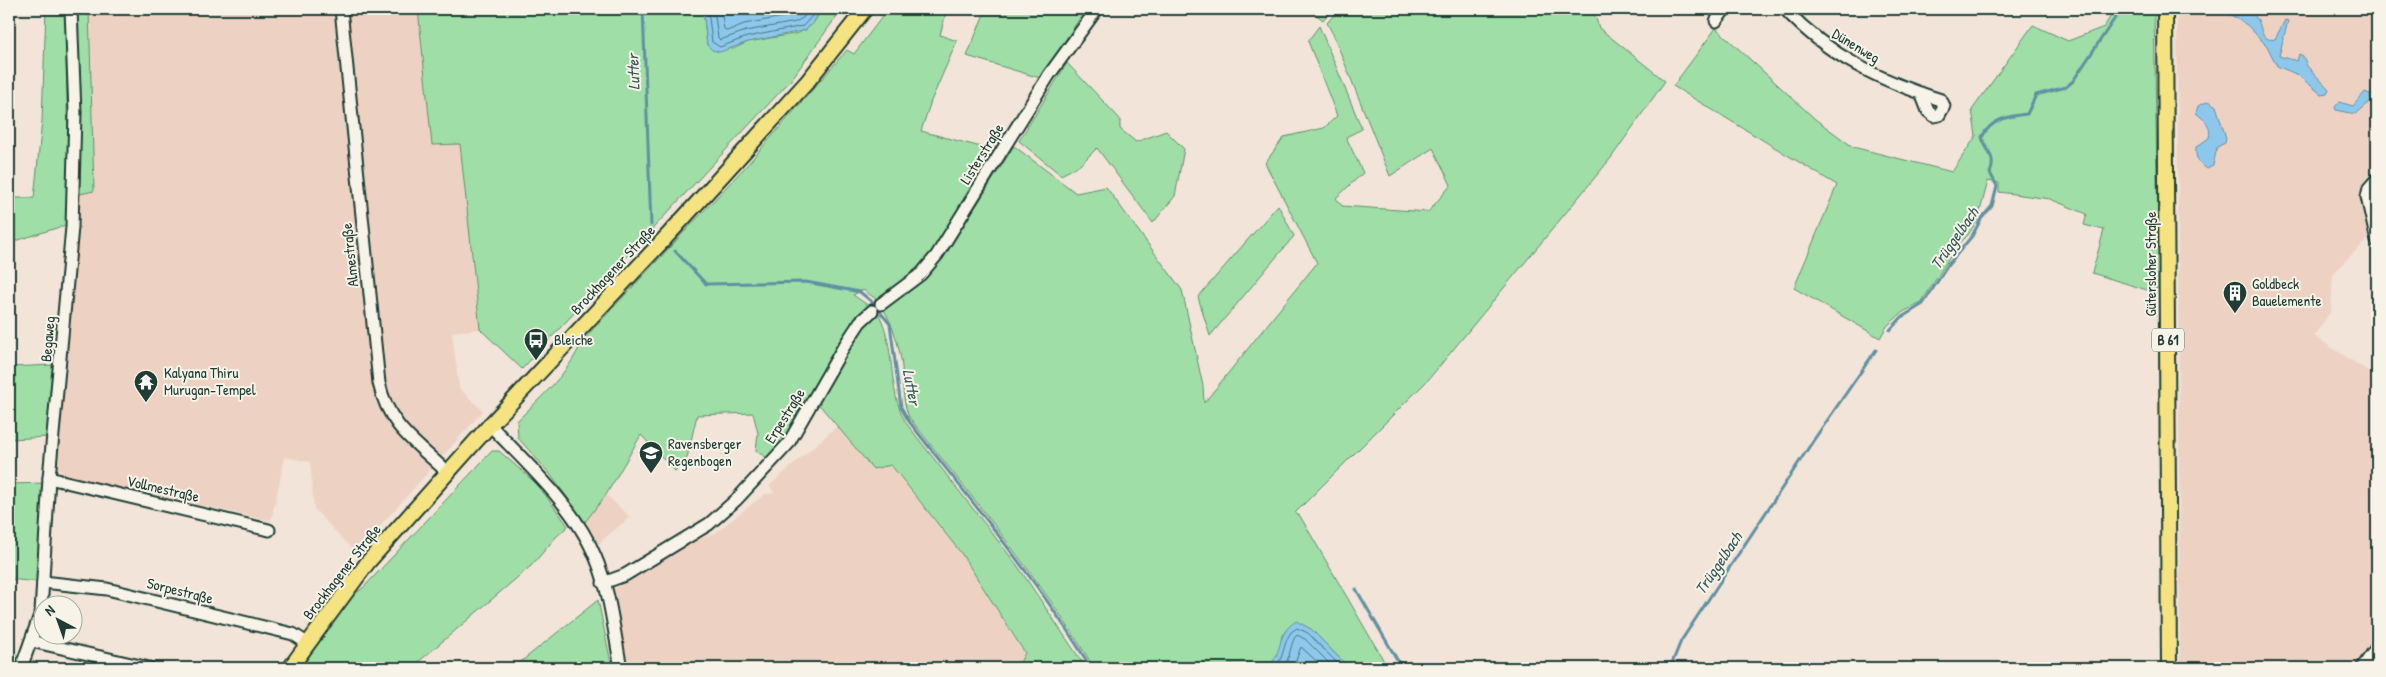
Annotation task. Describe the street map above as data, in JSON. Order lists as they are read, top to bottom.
{
  "streets": {
    "main road": ["Gütersloher Straße", "Brockhagener Straße", "B 61"],
    "street": [
      "Dünenweg",
      "Listerstraße",
      "Almestraße",
      "Begaweg",
      "Erpestraße",
      "Vollmestraße",
      "Sorpestraße"
    ]
  },
  "crossings": [
    ["Listerstraße", "Erpestraße"],
    ["Almestraße", "Brockhagener Straße"],
    ["Brockhagener Straße", "Sorpestraße"],
    ["Begaweg", "Vollmestraße"],
    ["Begaweg", "Sorpestraße"]
  ],
  "water": ["Lutter", "Trüggelbach"],
  "places": {
    "building": ["Goldbeck Bauelemente"],
    "bus stop": ["Bleiche"],
    "temple": ["Kalyana Thiru Murugan-Tempel"],
    "school or university": ["Ravensberger Regenbogen"]
  },
  "north": "top left"
}
